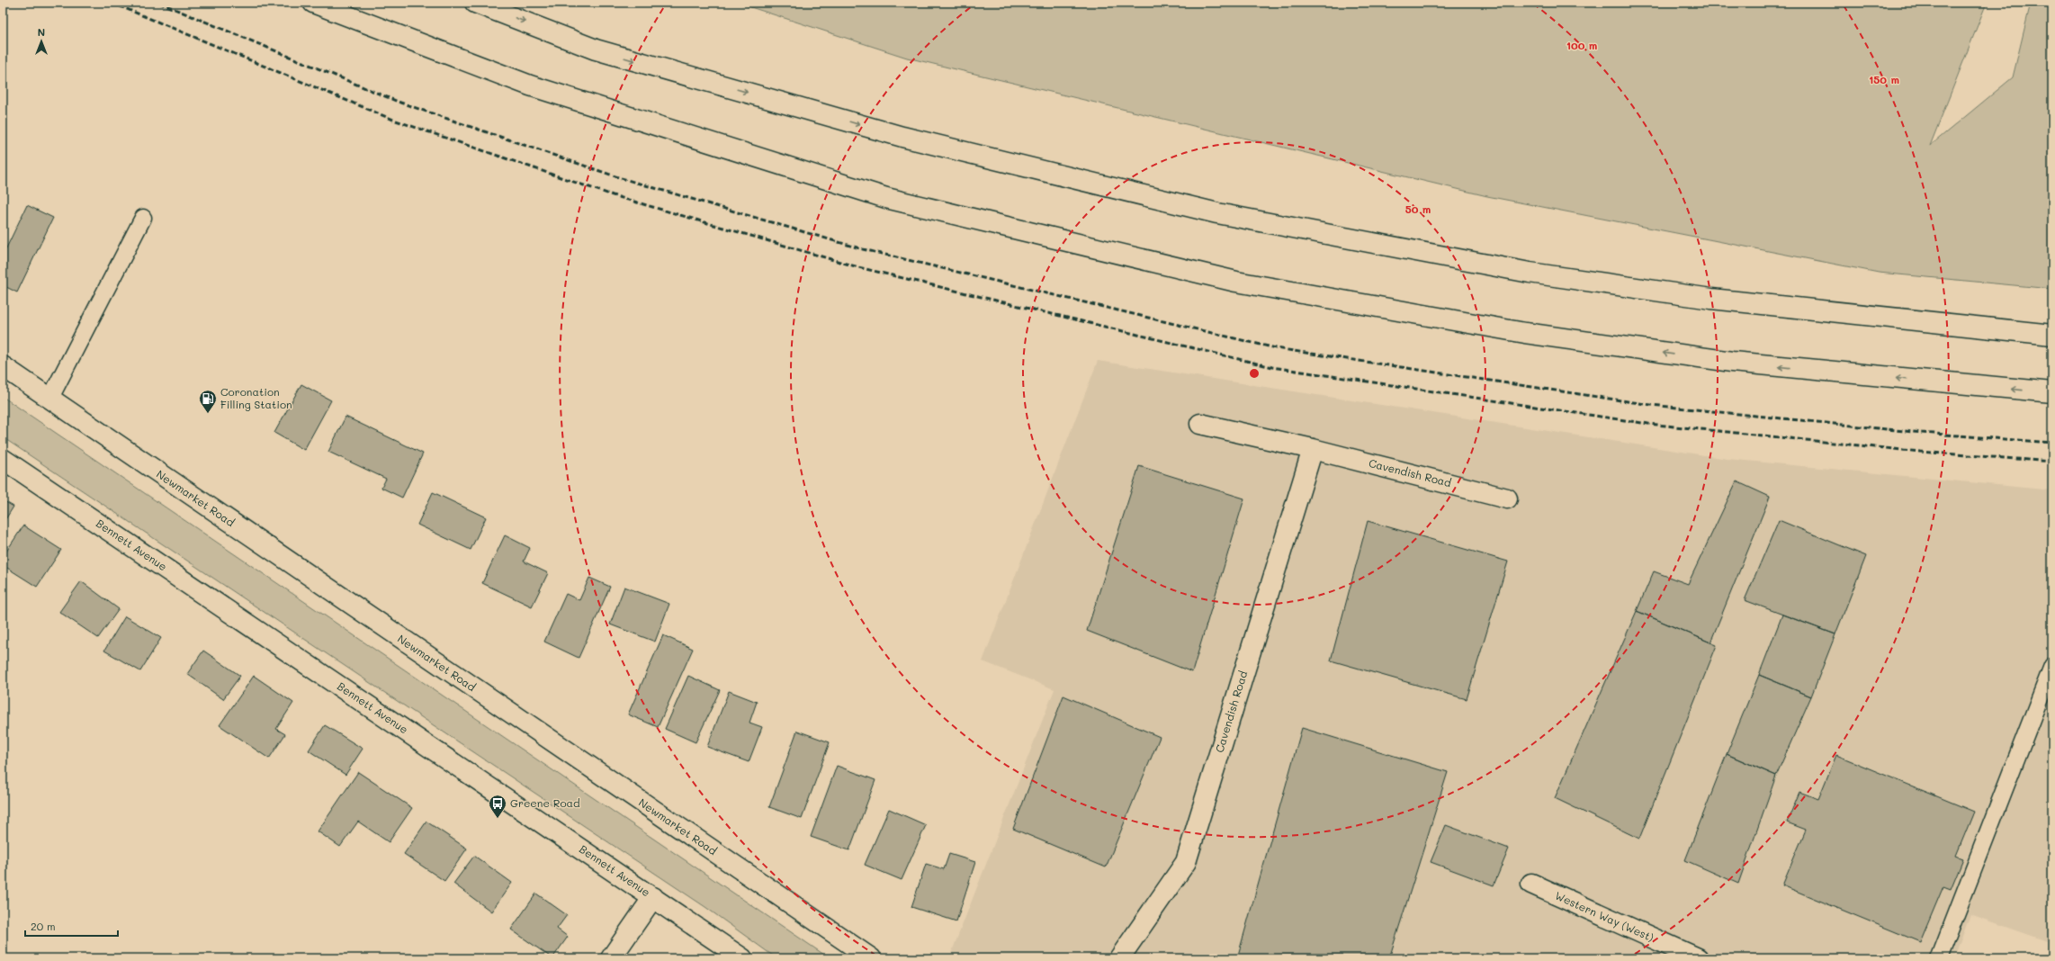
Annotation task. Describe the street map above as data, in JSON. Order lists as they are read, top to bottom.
{
  "streets": {
    "main road": [
      "Cavendish Road",
      "Newmarket Road",
      "Bennett Avenue",
      "Western Way (West)"
    ]
  },
  "places": {
    "fuel station": ["Coronation Filling Station"],
    "bus stop": ["Greene Road"]
  },
  "scale_bar": "20 m",
  "north": "top",
  "rings": ["100 m", "150 m", "50 m"]
}
